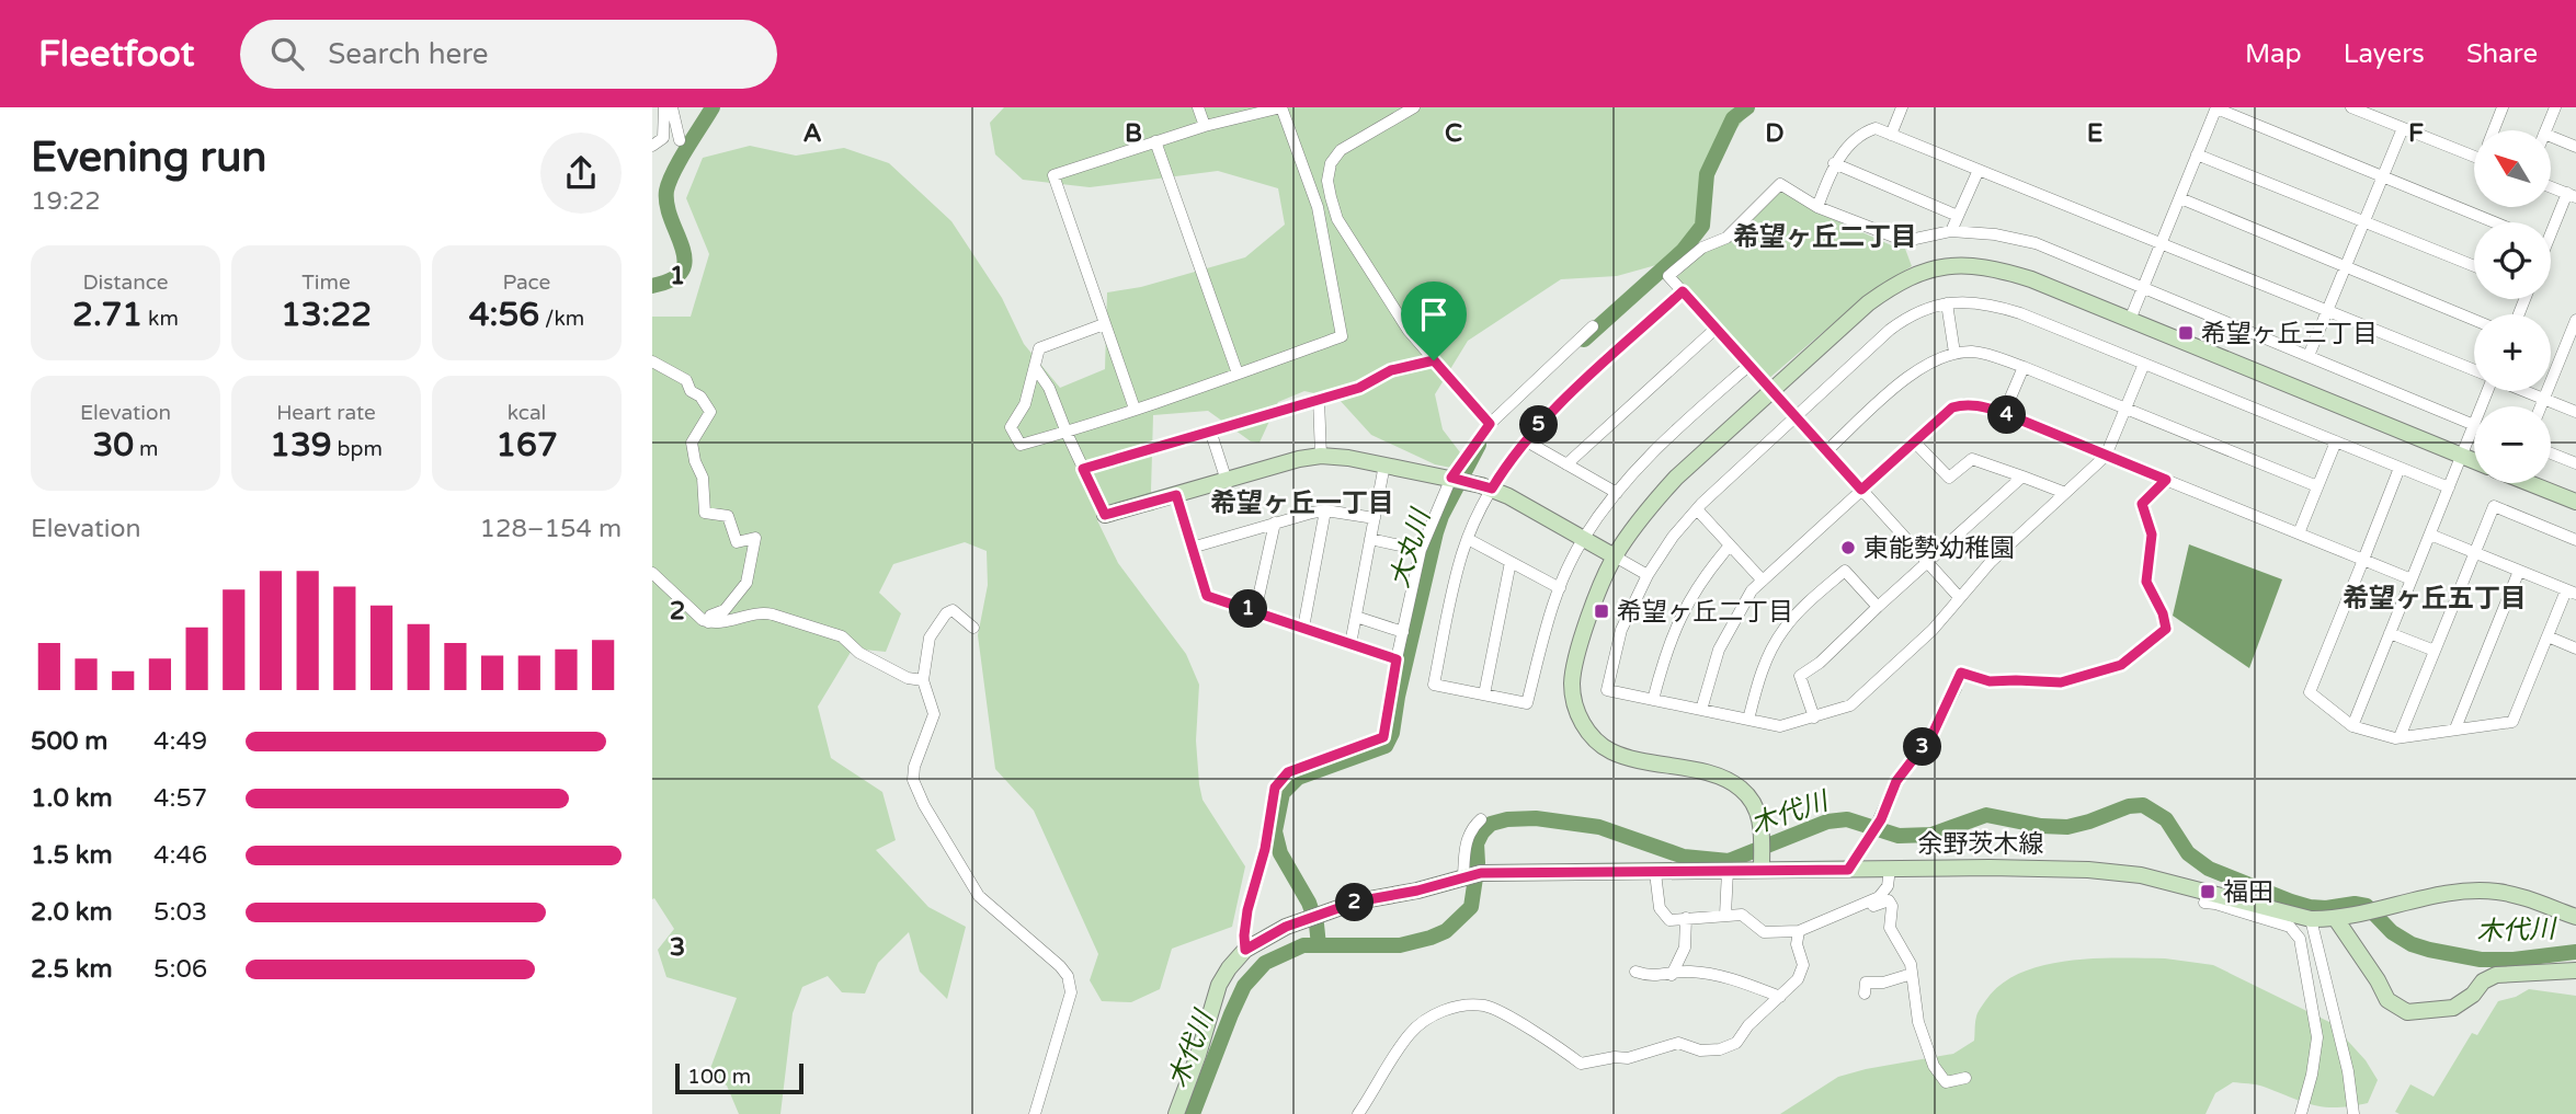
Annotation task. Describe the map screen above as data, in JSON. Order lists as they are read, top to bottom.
{
  "streets": {
    "street": ["余野茨木線"]
  },
  "districts": ["希望ヶ丘二丁目", "希望ヶ丘一丁目", "希望ヶ丘五丁目"],
  "water": ["大丸川", "木代川"],
  "places": {
    "transit": ["希望ヶ丘三丁目", "希望ヶ丘二丁目", "福田"],
    "other": ["東能勢幼稚園"]
  },
  "scale_bar": "100 m",
  "north": "top left",
  "page": {
    "header": "Fleetfoot",
    "search": "Search here",
    "nav": ["Map", "Layers", "Share"],
    "heading": ["Evening run", "19:22"],
    "map_buttons": ["+", "−"],
    "stats": [
      ["Distance", "2.71 km"],
      ["Time", "13:22"],
      ["Pace", "4:56 /km"],
      ["Elevation", "30 m"],
      ["Heart rate", "139 bpm"],
      ["kcal", "167"]
    ],
    "pins": [
      "4",
      "5",
      "1",
      "3",
      "2"
    ],
    "chart": ["Elevation", "128–154 m"],
    "list": [
      {
        "name": "500 m",
        "note": "4:49"
      },
      {
        "name": "1.0 km",
        "note": "4:57"
      },
      {
        "name": "1.5 km",
        "note": "4:46"
      },
      {
        "name": "2.0 km",
        "note": "5:03"
      },
      {
        "name": "2.5 km",
        "note": "5:06"
      }
    ],
    "scale": "100 m"
  },
  "grid": {
    "columns": [
      "A",
      "B",
      "C",
      "D",
      "E",
      "F"
    ],
    "rows": ["1", "2", "3"]
  }
}
